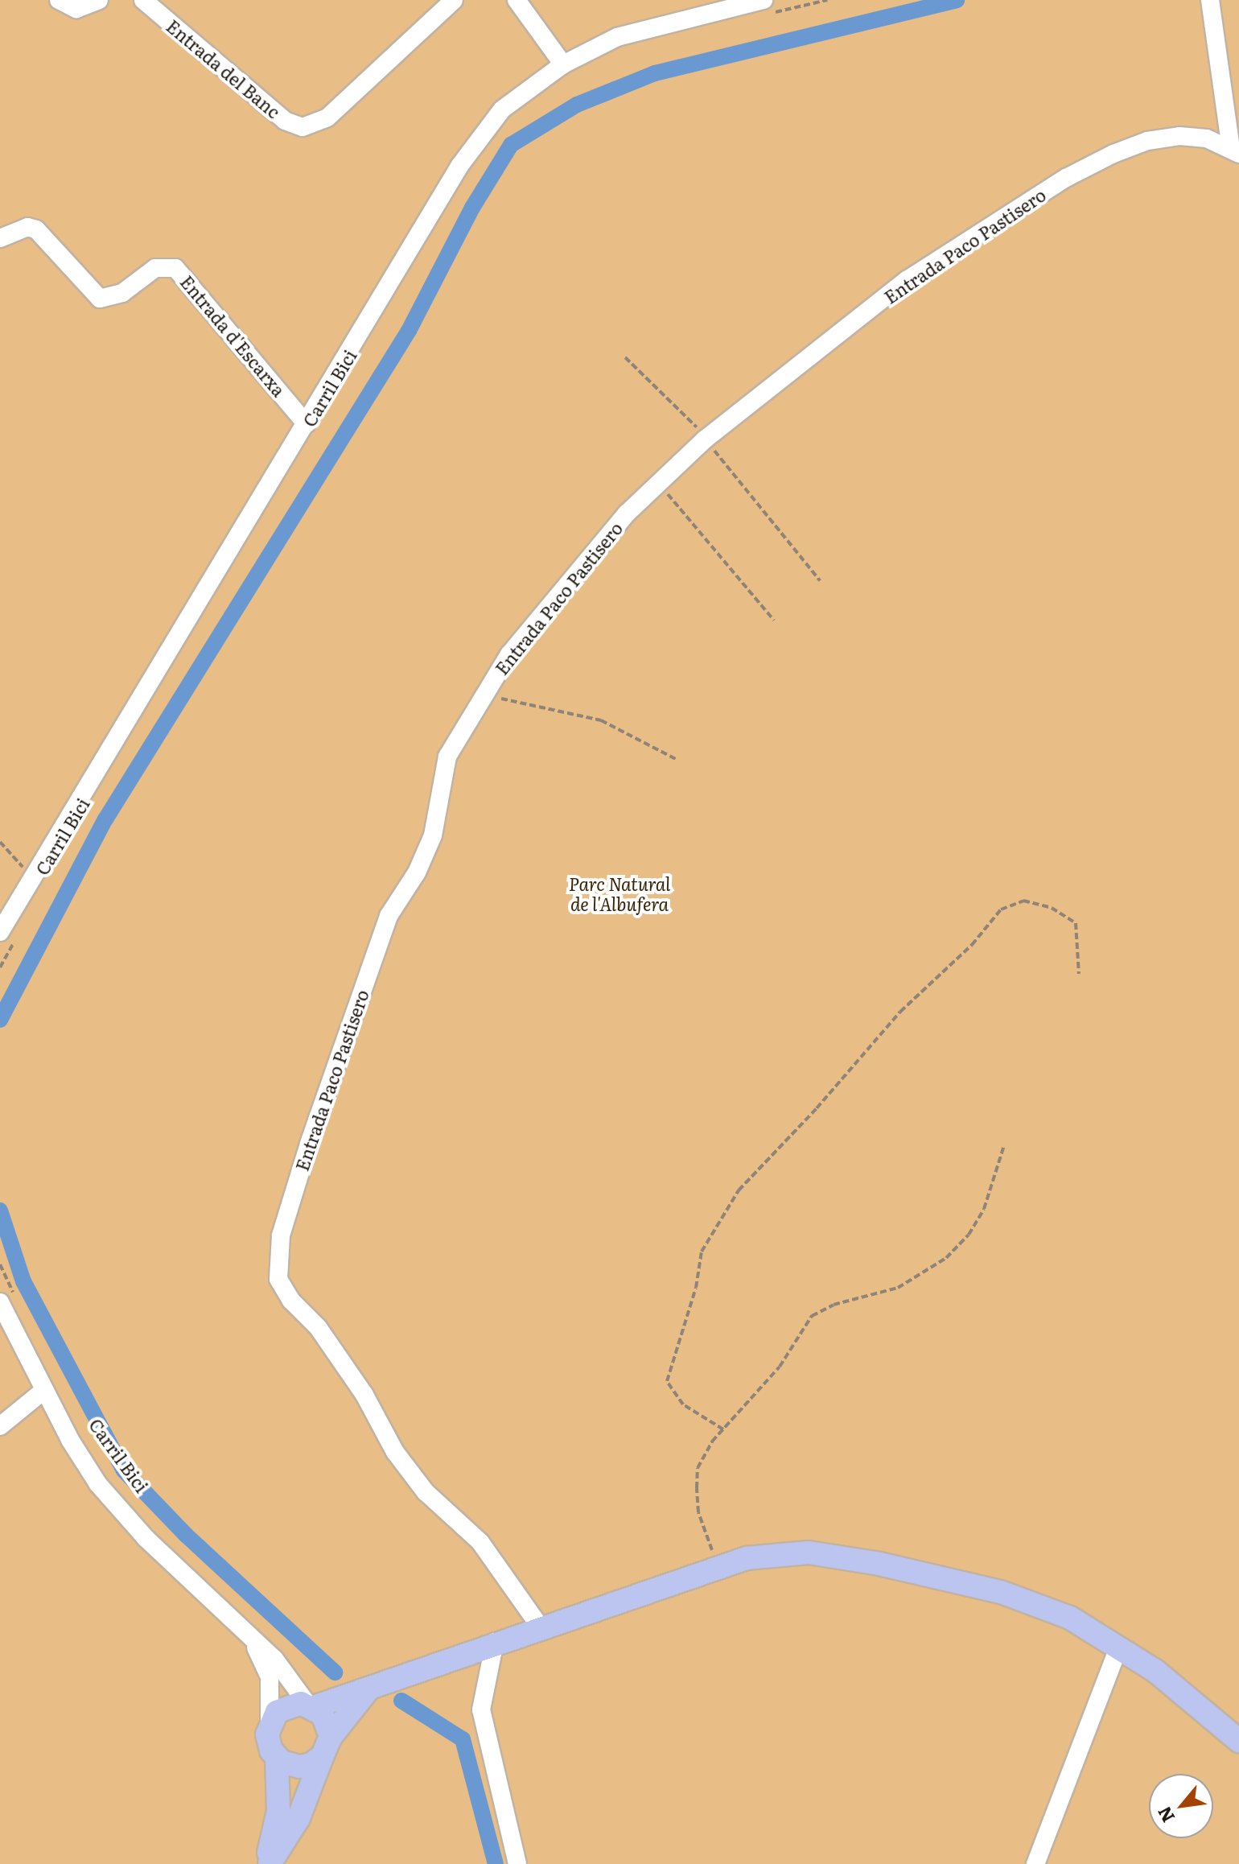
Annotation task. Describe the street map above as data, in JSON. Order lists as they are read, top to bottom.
{
  "streets": {
    "street": ["Entrada del Banc", "Entrada Paco Pastisero", "Entrada d'Escarxa"]
  },
  "parks": ["Parc Natural de l'Albufera"],
  "north": "bottom left"
}
